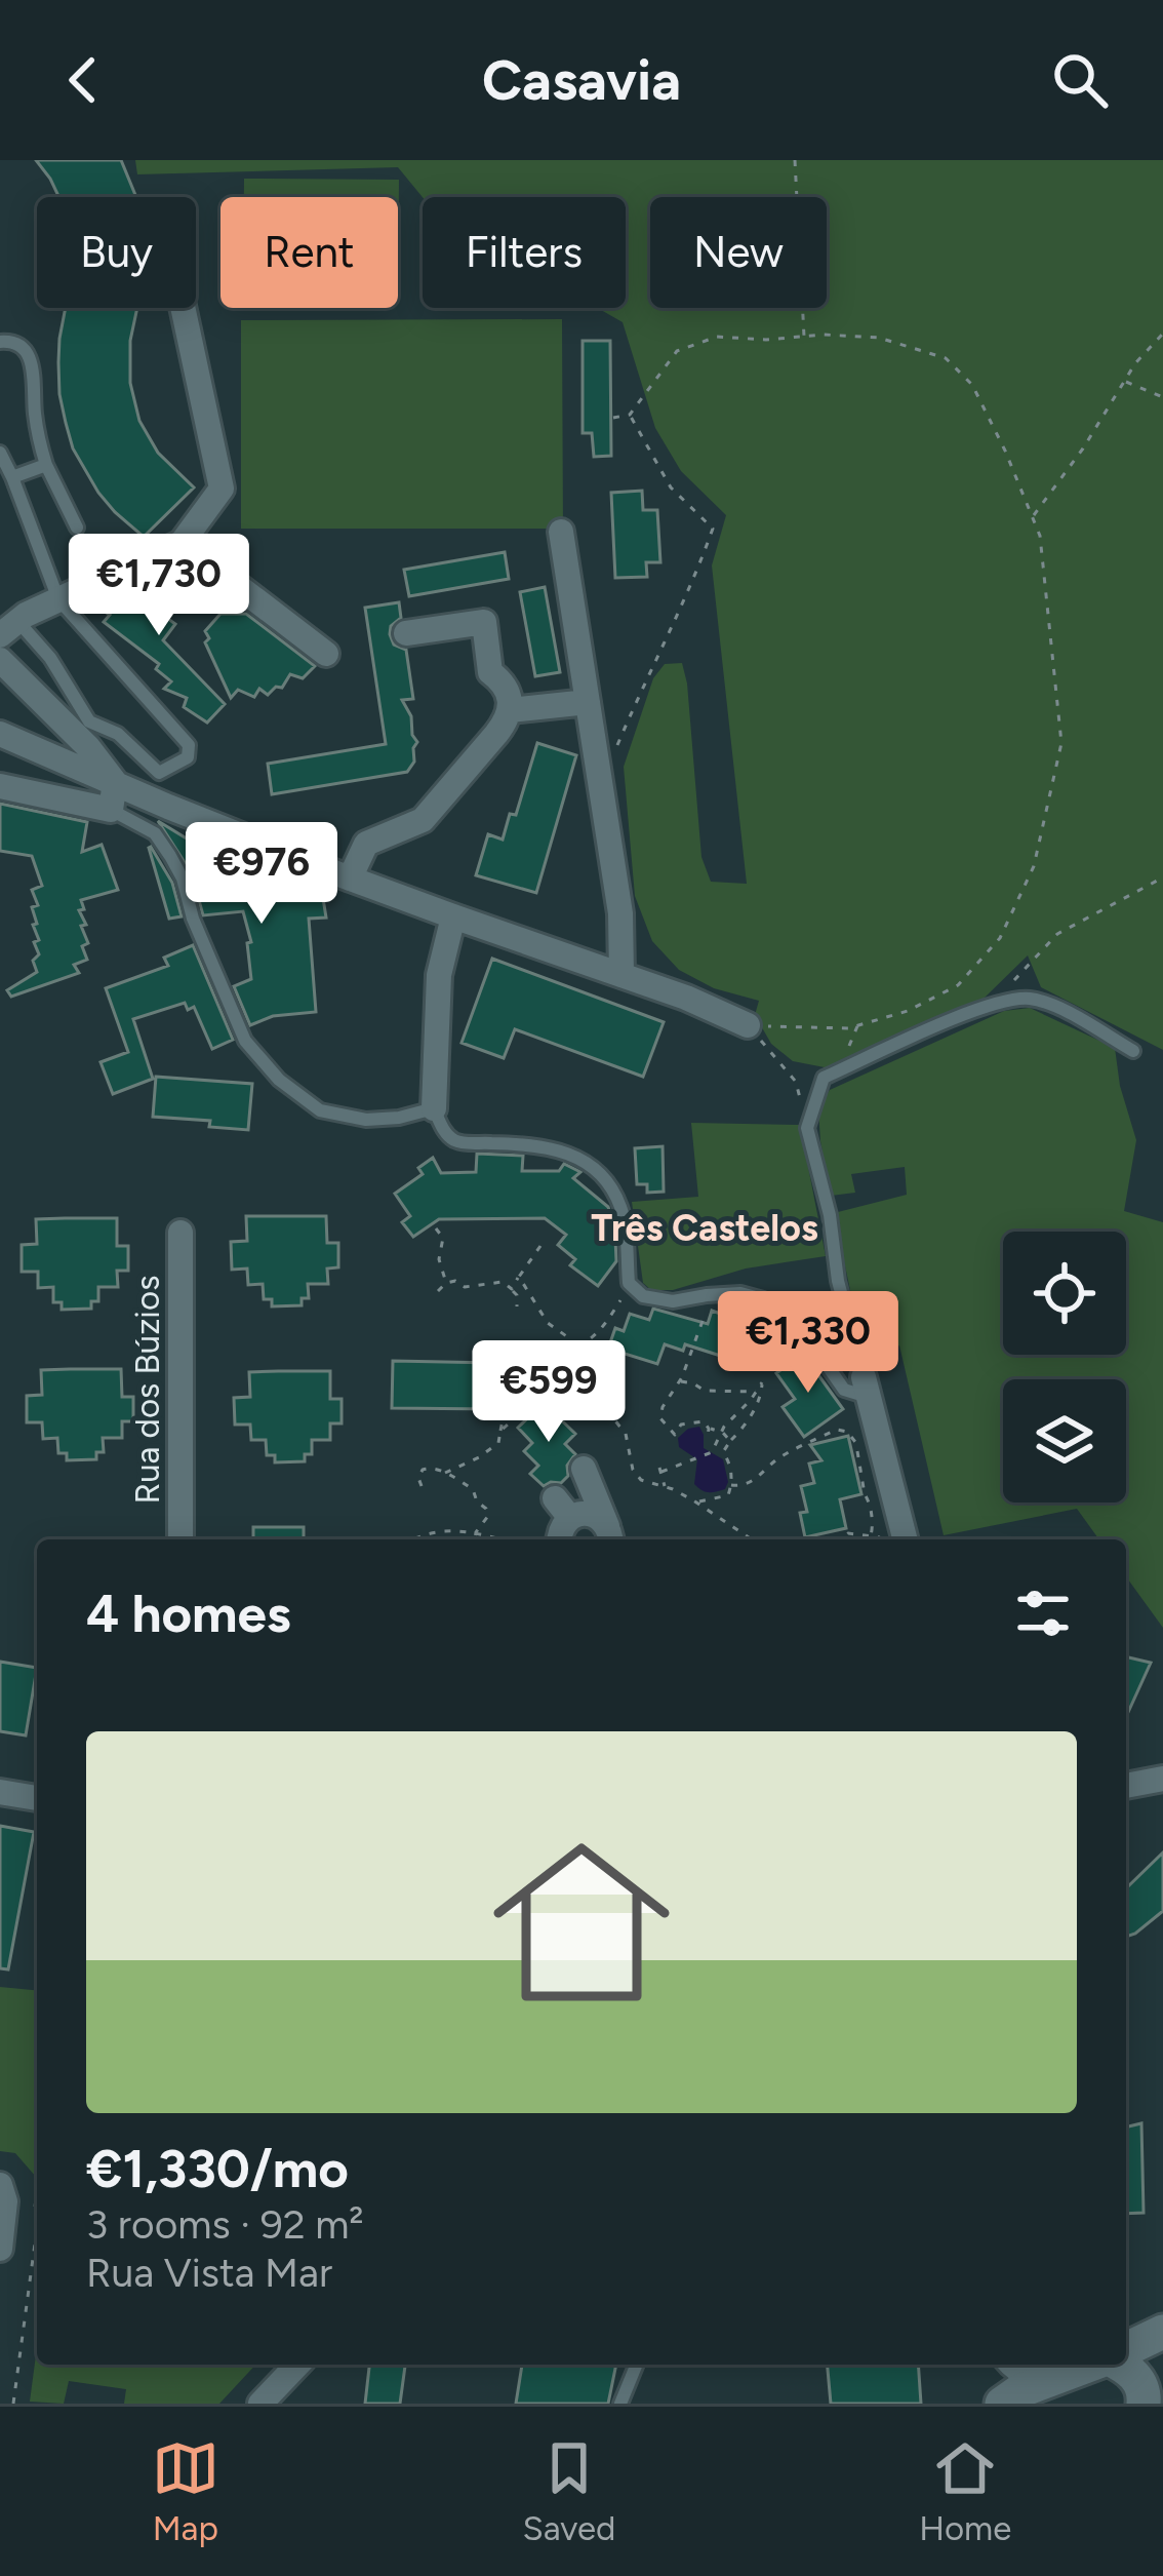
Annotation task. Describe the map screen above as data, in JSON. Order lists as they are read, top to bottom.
{
  "streets": {
    "street": ["Rua dos Búzios"]
  },
  "districts": ["Três Castelos"],
  "page": {
    "header": "Casavia",
    "chip": [
      "Buy",
      "Rent",
      "Filters",
      "New"
    ],
    "price": [
      "€1,730",
      "€976",
      "€1,330",
      "€599"
    ],
    "heading": "4 homes",
    "list": [
      {
        "name": "€1,330/mo",
        "note": "3 rooms · 92 m² · Rua Vista Mar"
      }
    ],
    "tabs": ["Map", "Saved", "Home"]
  }
}
